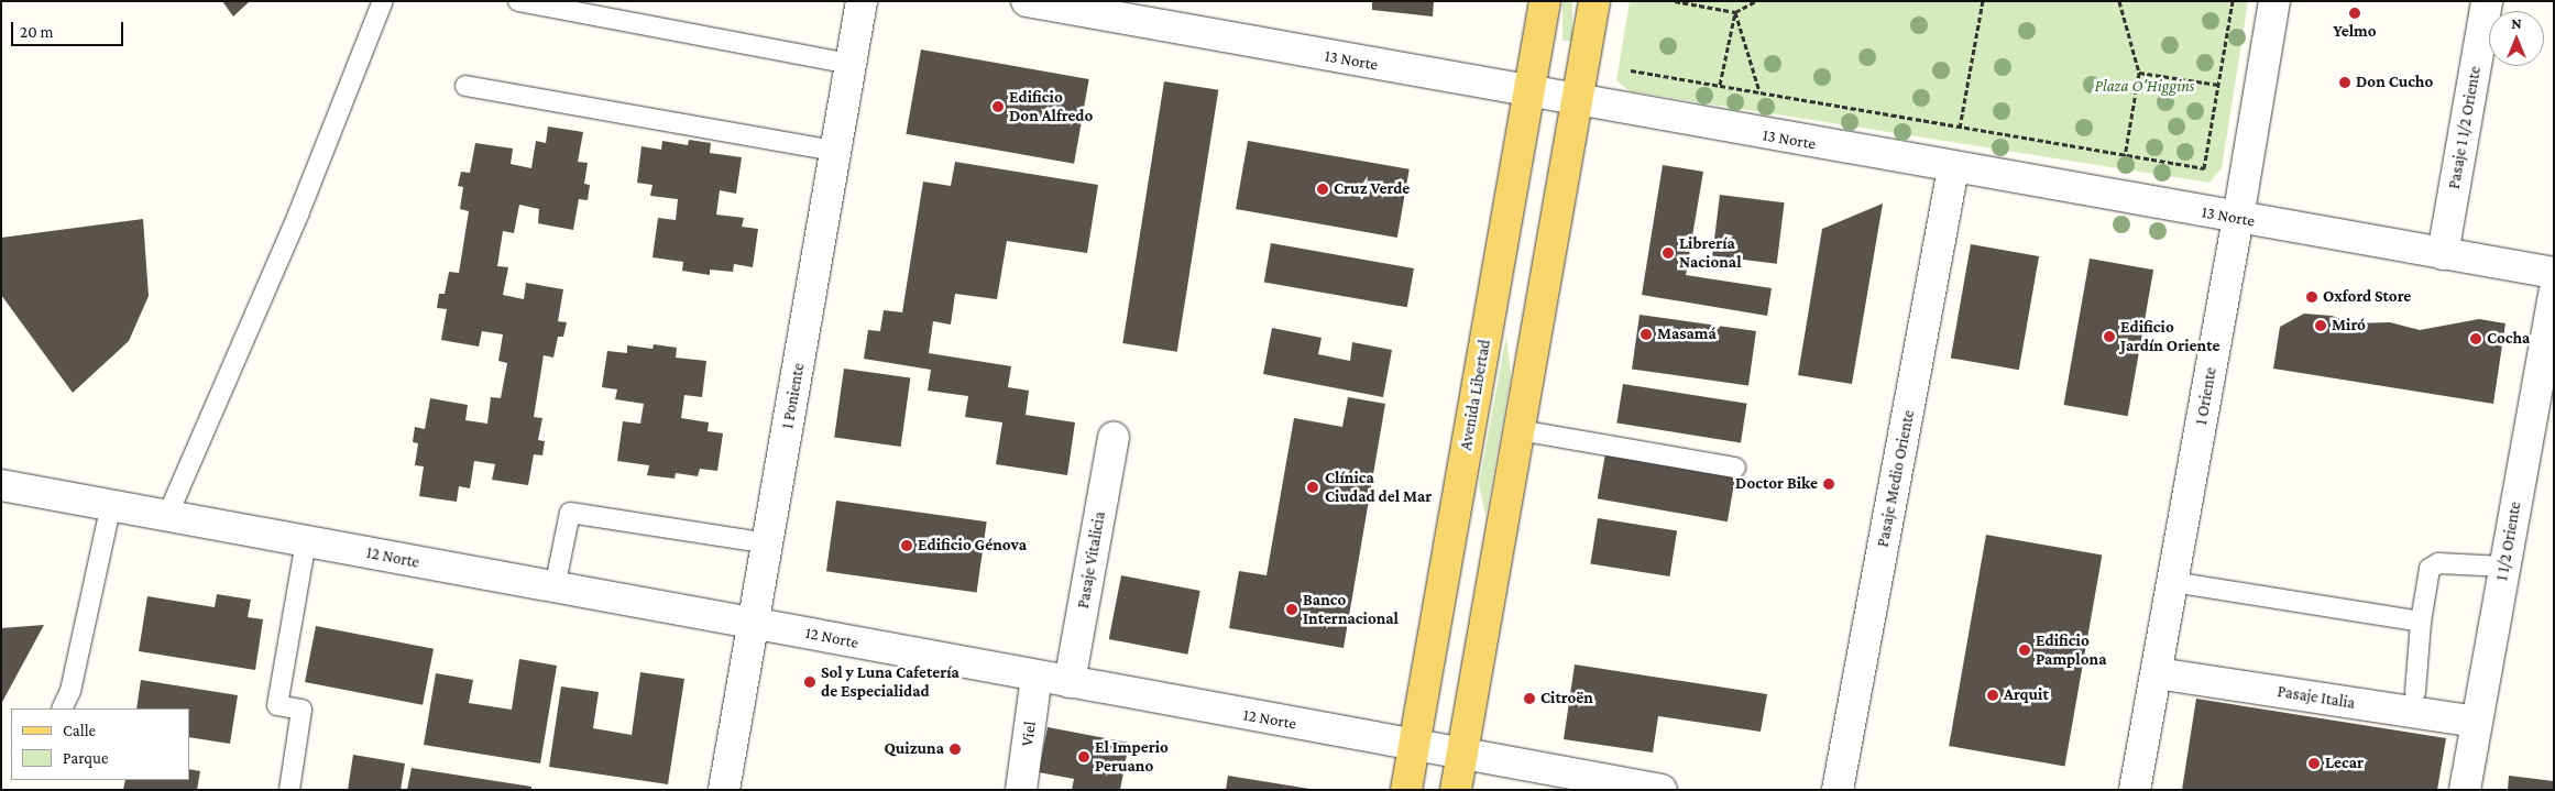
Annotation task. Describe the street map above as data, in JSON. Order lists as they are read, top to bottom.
{
  "streets": {
    "main road": ["Avenida Libertad"],
    "street": [
      "13 Norte",
      "Pasaje 1 1/2 Oriente",
      "1 Poniente",
      "1 Oriente",
      "Pasaje Medio Oriente",
      "1 1/2 Oriente",
      "12 Norte",
      "Pasaje Vitalicia",
      "Pasaje Italia",
      "Viel"
    ]
  },
  "crossings": [
    ["13 Norte", "Pasaje 1 1/2 Oriente"],
    ["13 Norte", "Avenida Libertad"],
    ["13 Norte", "1 Oriente"],
    ["13 Norte", "Pasaje Medio Oriente"],
    ["Avenida Libertad", "12 Norte"],
    ["1 Poniente", "12 Norte"],
    ["1 Oriente", "Pasaje Italia"],
    ["1 1/2 Oriente", "Pasaje Italia"],
    ["12 Norte", "Pasaje Vitalicia"],
    ["12 Norte", "Viel"]
  ],
  "parks": ["Plaza O'Higgins"],
  "places": [
    "Yelmo",
    "Don Cucho",
    "Edificio Don Alfredo",
    "Cruz Verde",
    "Librería Nacional",
    "Oxford Store",
    "Miró",
    "Masamá",
    "Edificio Jardín Oriente",
    "Cocha",
    "Doctor Bike",
    "Clínica Ciudad del Mar",
    "Edificio Génova",
    "Banco Internacional",
    "Edificio Pamplona",
    "Sol y Luna Cafetería de Especialidad",
    "Arquit",
    "Citroën",
    "Quizuna",
    "El Imperio Peruano",
    "Lecar"
  ],
  "legend": ["Calle", "Parque"],
  "scale_bar": "20 m",
  "north": "top"
}
